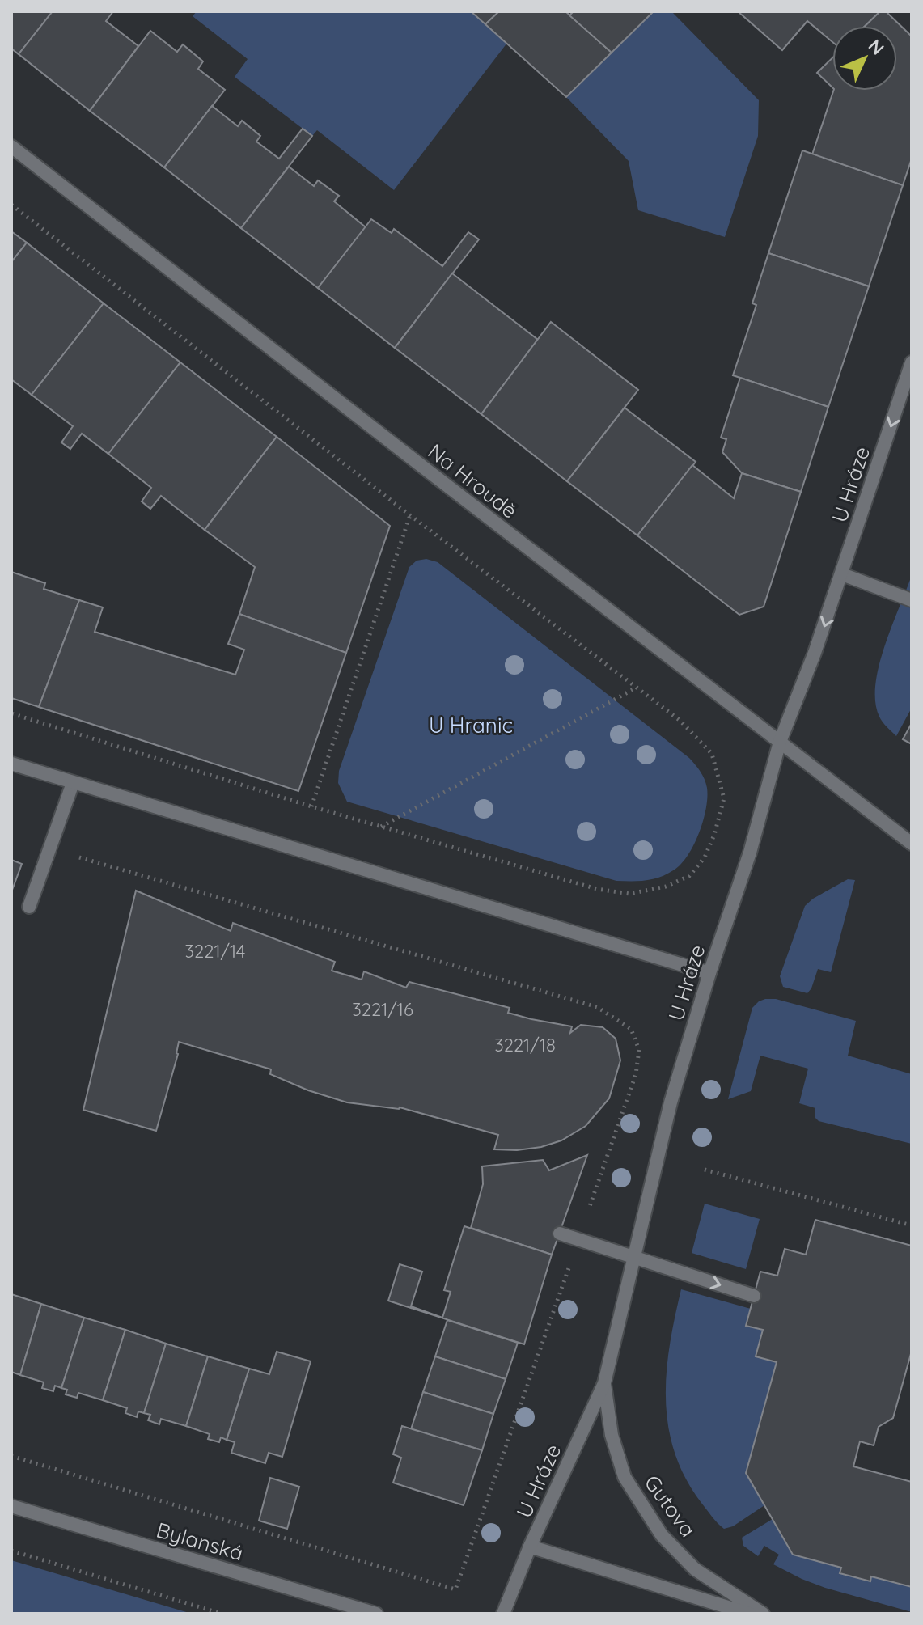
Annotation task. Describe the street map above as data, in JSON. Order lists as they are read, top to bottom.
{
  "streets": {
    "street": [
      "Na Hroudě",
      "U Hráze",
      "Gutova",
      "Bylanská"
    ]
  },
  "crossings": [
    ["Na Hroudě", "U Hráze"],
    ["U Hráze", "Gutova"]
  ],
  "parks": ["U Hranic"],
  "house_numbers": ["3221/14", "3221/16", "3221/18"],
  "north": "top right"
}
